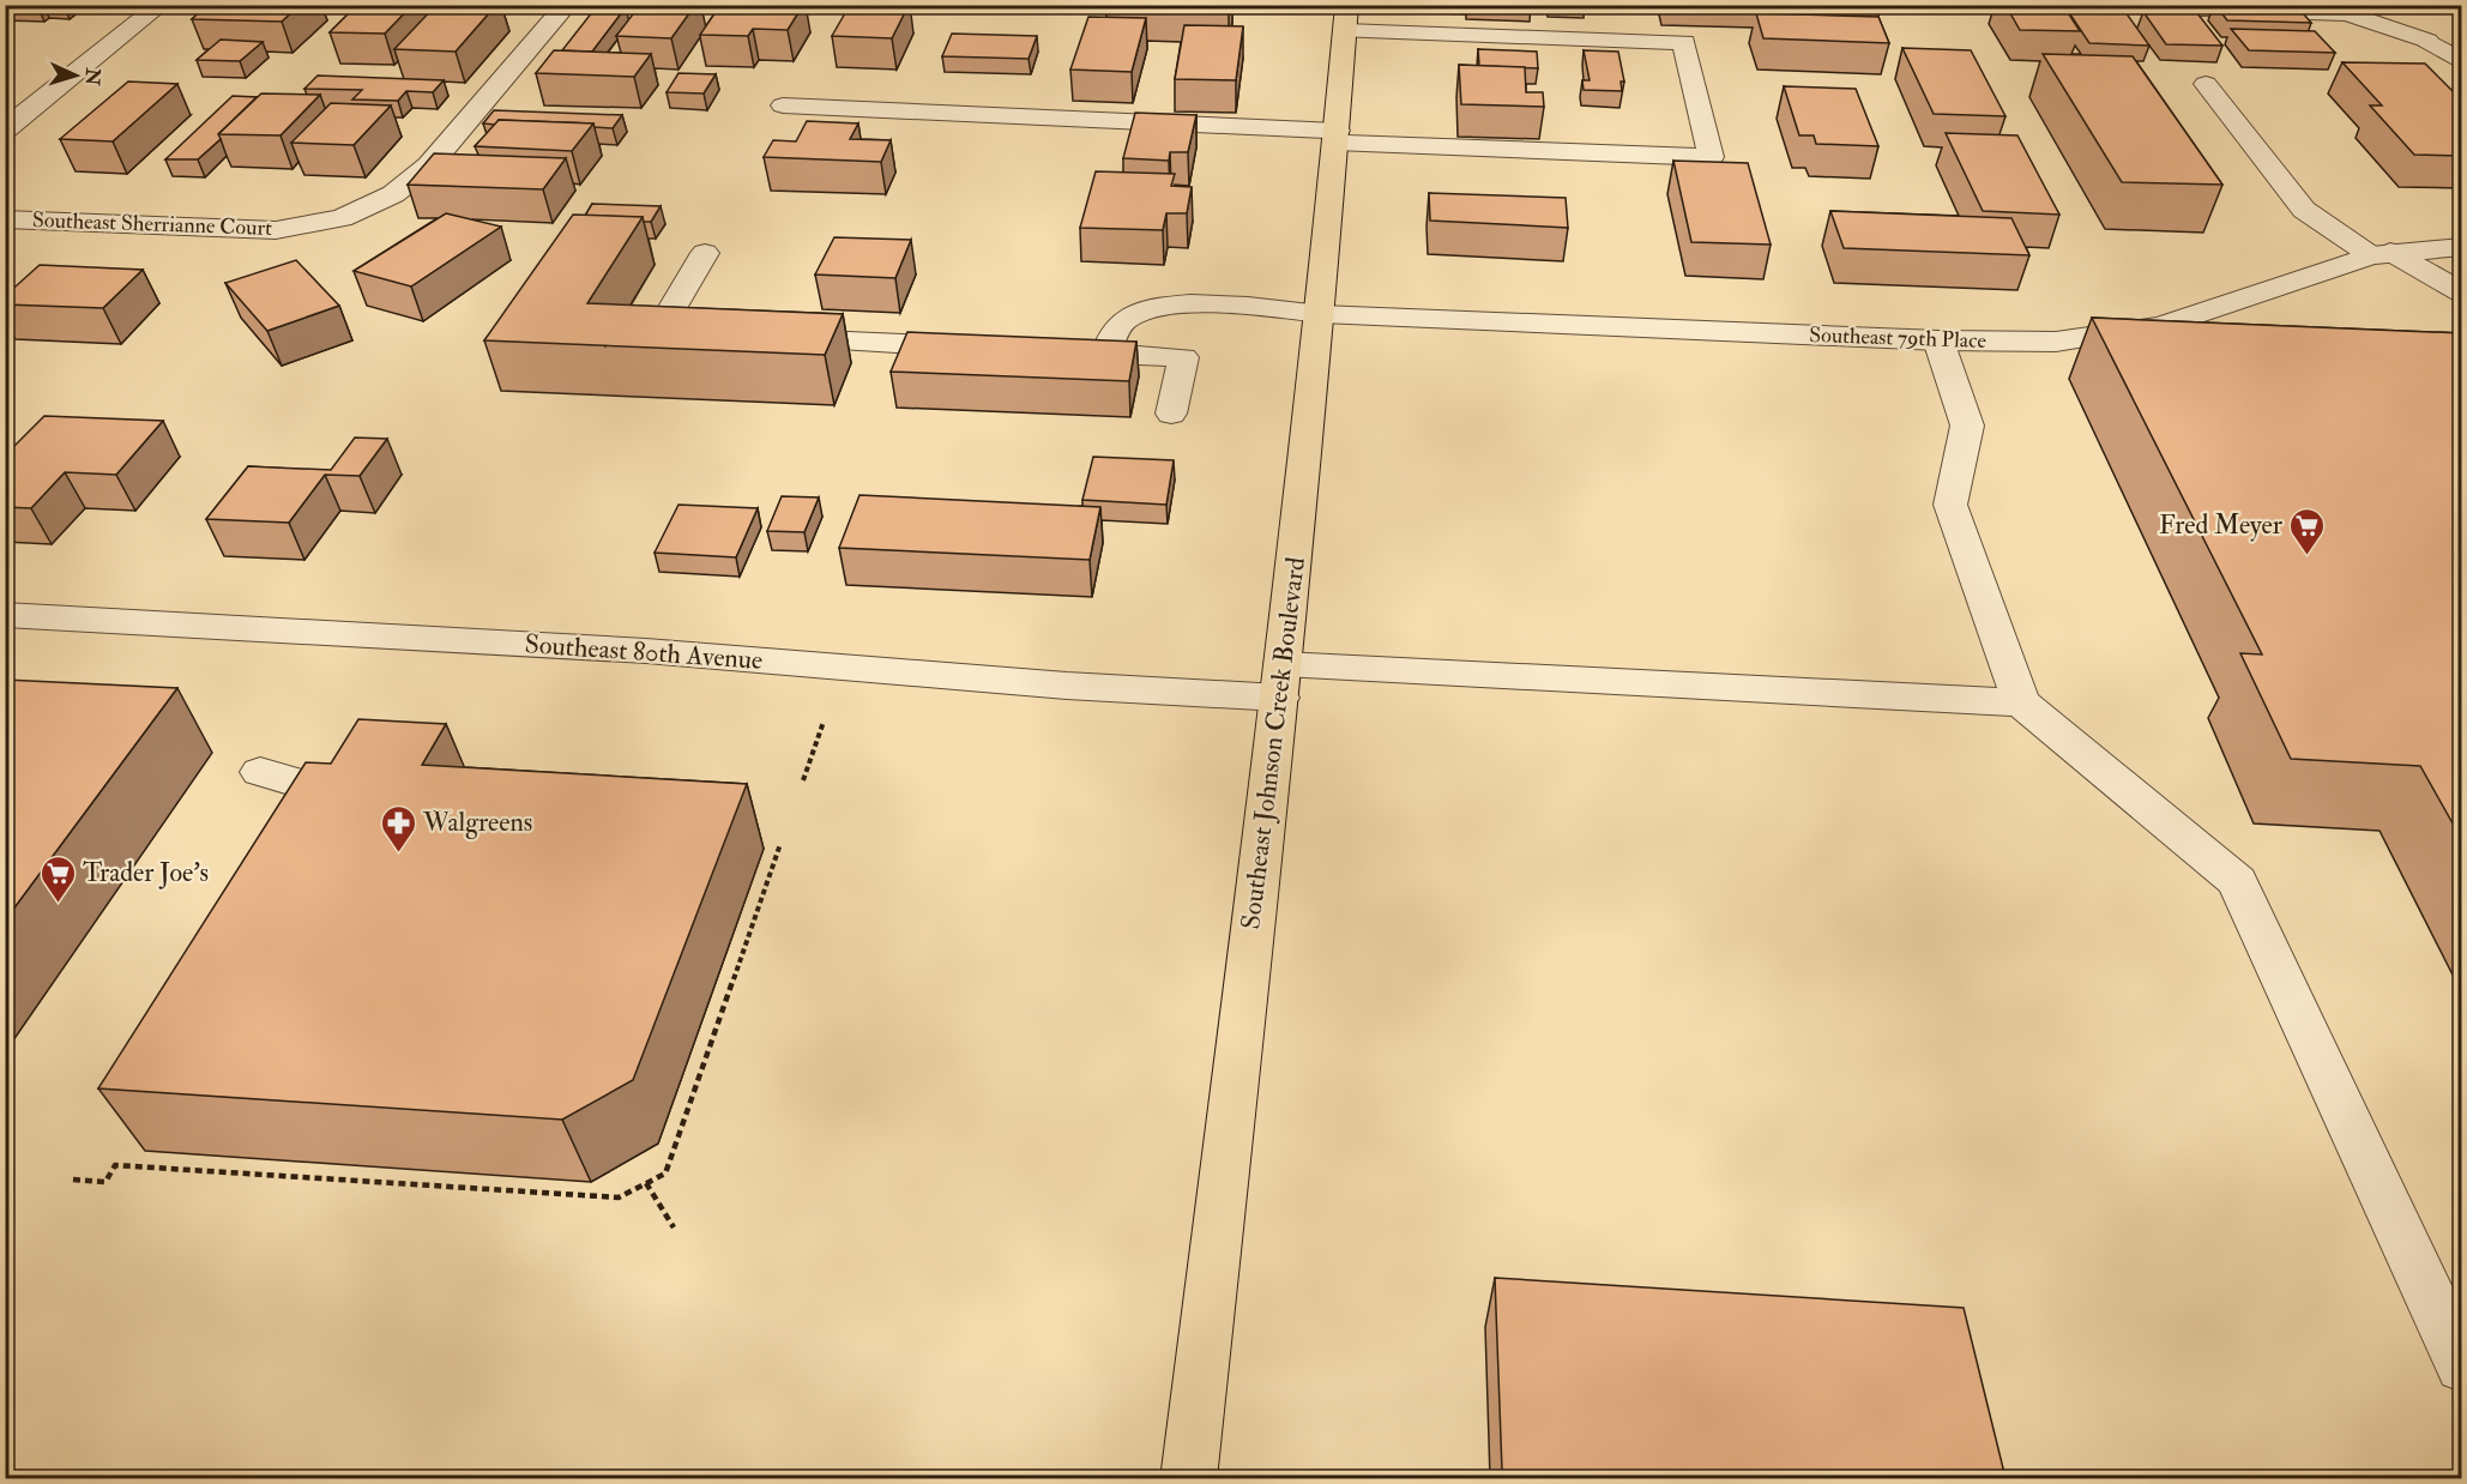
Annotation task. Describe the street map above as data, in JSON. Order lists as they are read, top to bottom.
{
  "streets": {
    "main road": ["Southeast Johnson Creek Boulevard"],
    "street": ["Southeast Sherrianne Court", "Southeast 79th Place", "Southeast 80th Avenue"]
  },
  "crossings": [
    ["Southeast 79th Place", "Southeast Johnson Creek Boulevard"],
    ["Southeast 80th Avenue", "Southeast Johnson Creek Boulevard"]
  ],
  "places": {
    "supermarket": ["Fred Meyer", "Trader Joe's"],
    "pharmacy": ["Walgreens"]
  },
  "north": "right"
}
